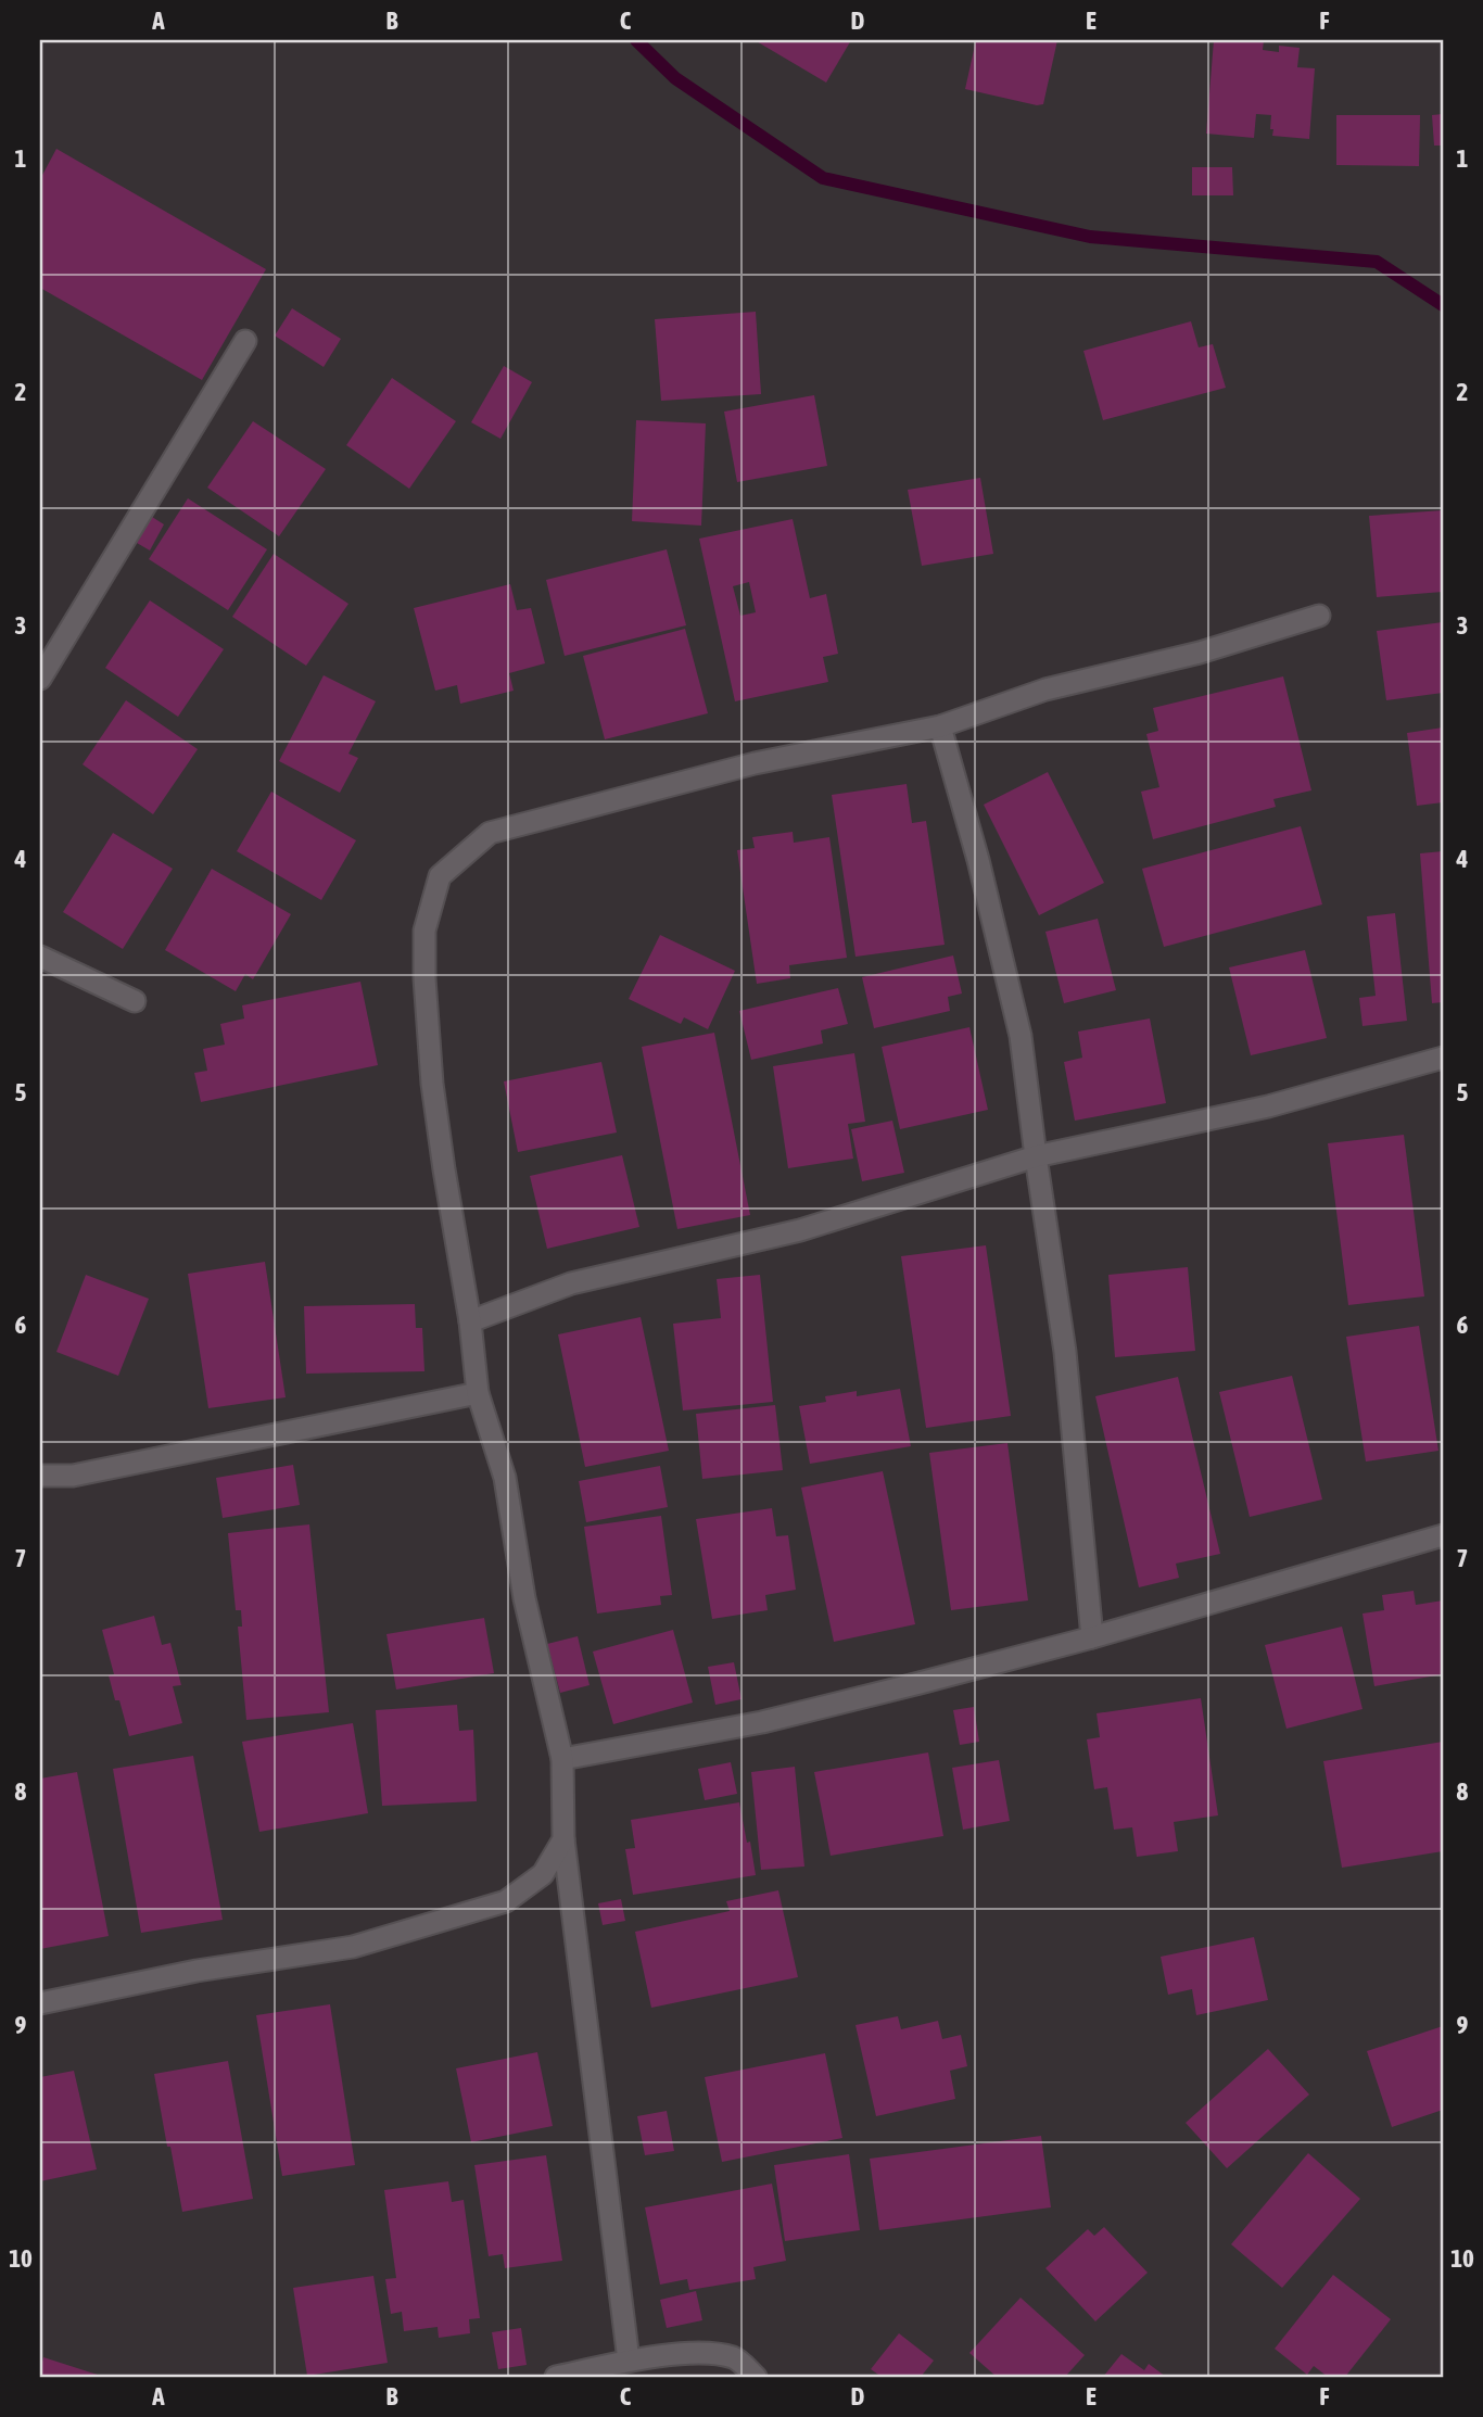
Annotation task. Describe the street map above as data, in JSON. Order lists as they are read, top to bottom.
{
  "grid": {
    "columns": [
      "A",
      "B",
      "C",
      "D",
      "E",
      "F"
    ],
    "rows": [
      "1",
      "2",
      "3",
      "4",
      "5",
      "6",
      "7",
      "8",
      "9",
      "10"
    ]
  }
}
